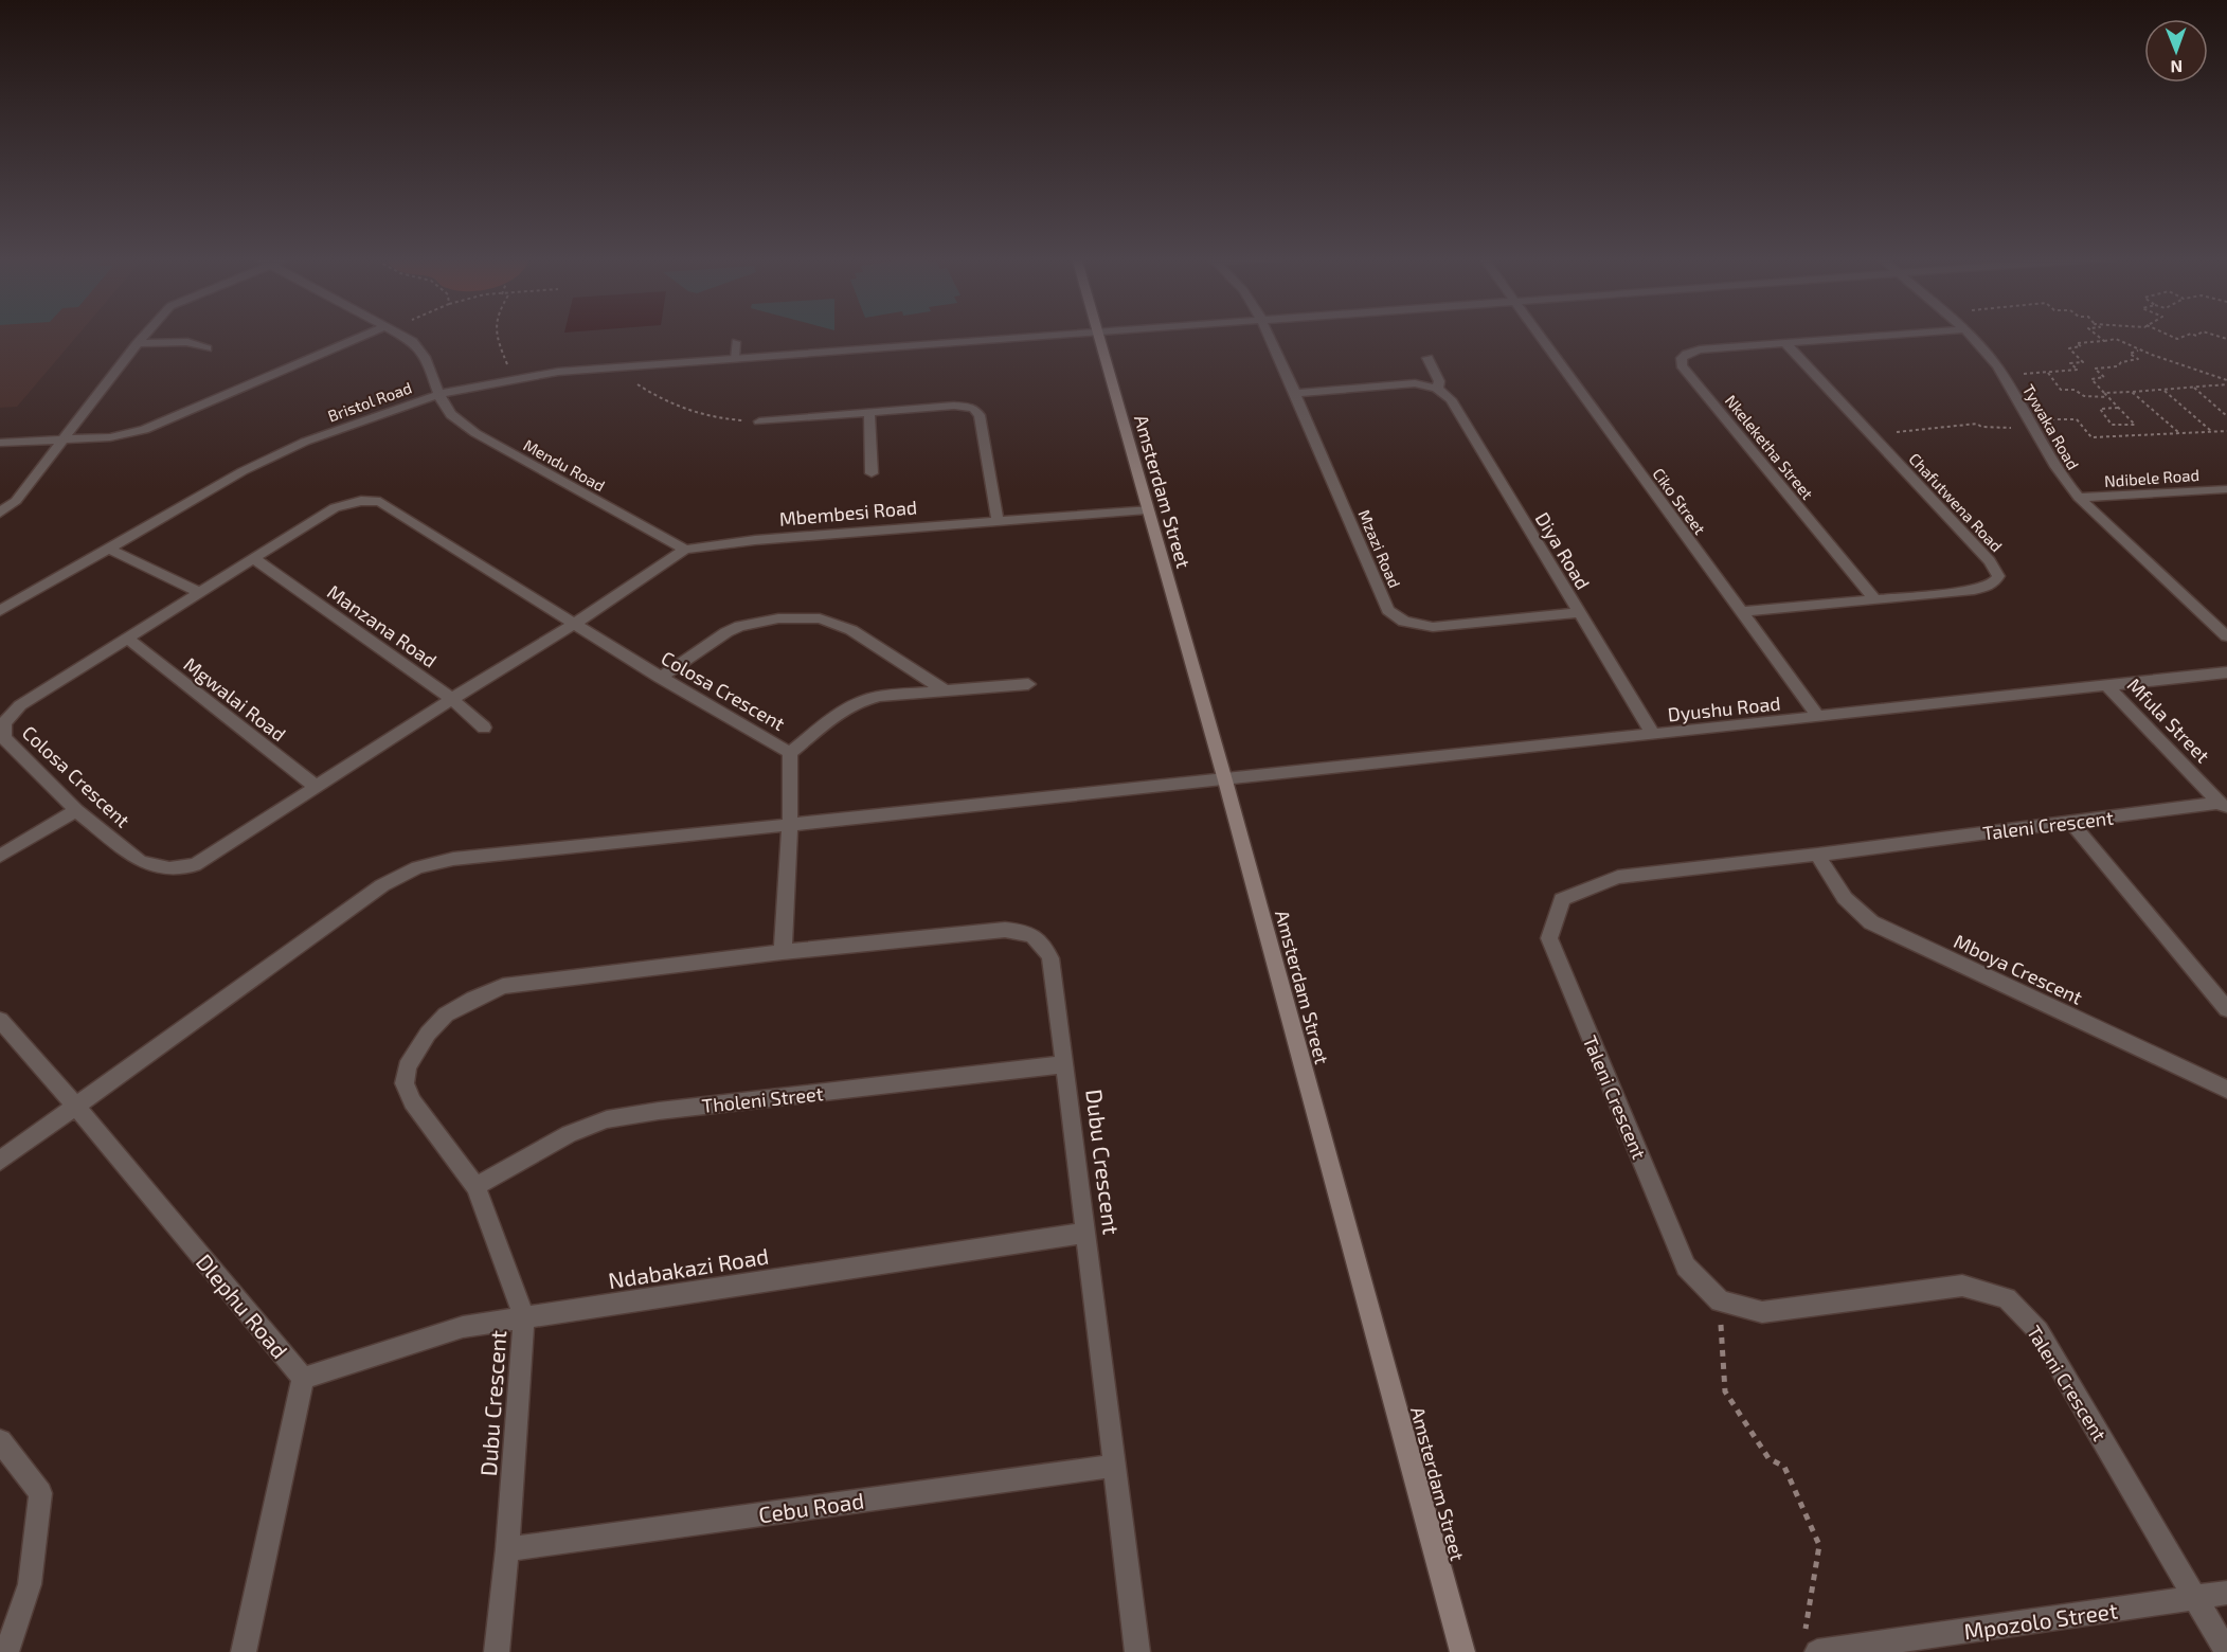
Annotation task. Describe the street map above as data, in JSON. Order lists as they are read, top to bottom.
{
  "streets": {
    "street": [
      "Bristol Road",
      "Tywaka Road",
      "Nkeleketha Street",
      "Mendu Road",
      "Ndibele Road",
      "Amsterdam Street",
      "Ciko Street",
      "Chafutwena Road",
      "Mbembesi Road",
      "Mzazi Road",
      "Diya Road",
      "Manzana Road",
      "Colosa Crescent",
      "Mgwalai Road",
      "Dyushu Road",
      "Mfula Street",
      "Taleni Crescent",
      "Mboya Crescent",
      "Tholeni Street",
      "Dubu Crescent",
      "Ndabakazi Road",
      "Dlephu Road",
      "Cebu Road",
      "Mpozolo Street"
    ]
  },
  "crossings": [
    ["Bristol Road", "Mendu Road"],
    ["Tywaka Road", "Ndibele Road"],
    ["Nkeleketha Street", "Chafutwena Road"],
    ["Mendu Road", "Mbembesi Road"],
    ["Amsterdam Street", "Mbembesi Road"],
    ["Amsterdam Street", "Dyushu Road"],
    ["Ciko Street", "Chafutwena Road"],
    ["Ciko Street", "Dyushu Road"],
    ["Mbembesi Road", "Colosa Crescent"],
    ["Mzazi Road", "Diya Road"],
    ["Diya Road", "Dyushu Road"],
    ["Manzana Road", "Colosa Crescent"],
    ["Colosa Crescent", "Mgwalai Road"],
    ["Colosa Crescent", "Dyushu Road"],
    ["Dyushu Road", "Mfula Street"],
    ["Dyushu Road", "Dlephu Road"],
    ["Mfula Street", "Taleni Crescent"],
    ["Taleni Crescent", "Mboya Crescent"],
    ["Taleni Crescent", "Mpozolo Street"],
    ["Tholeni Street", "Dubu Crescent"],
    ["Dubu Crescent", "Ndabakazi Road"],
    ["Dubu Crescent", "Cebu Road"],
    ["Ndabakazi Road", "Dlephu Road"]
  ],
  "north": "bottom"
}
